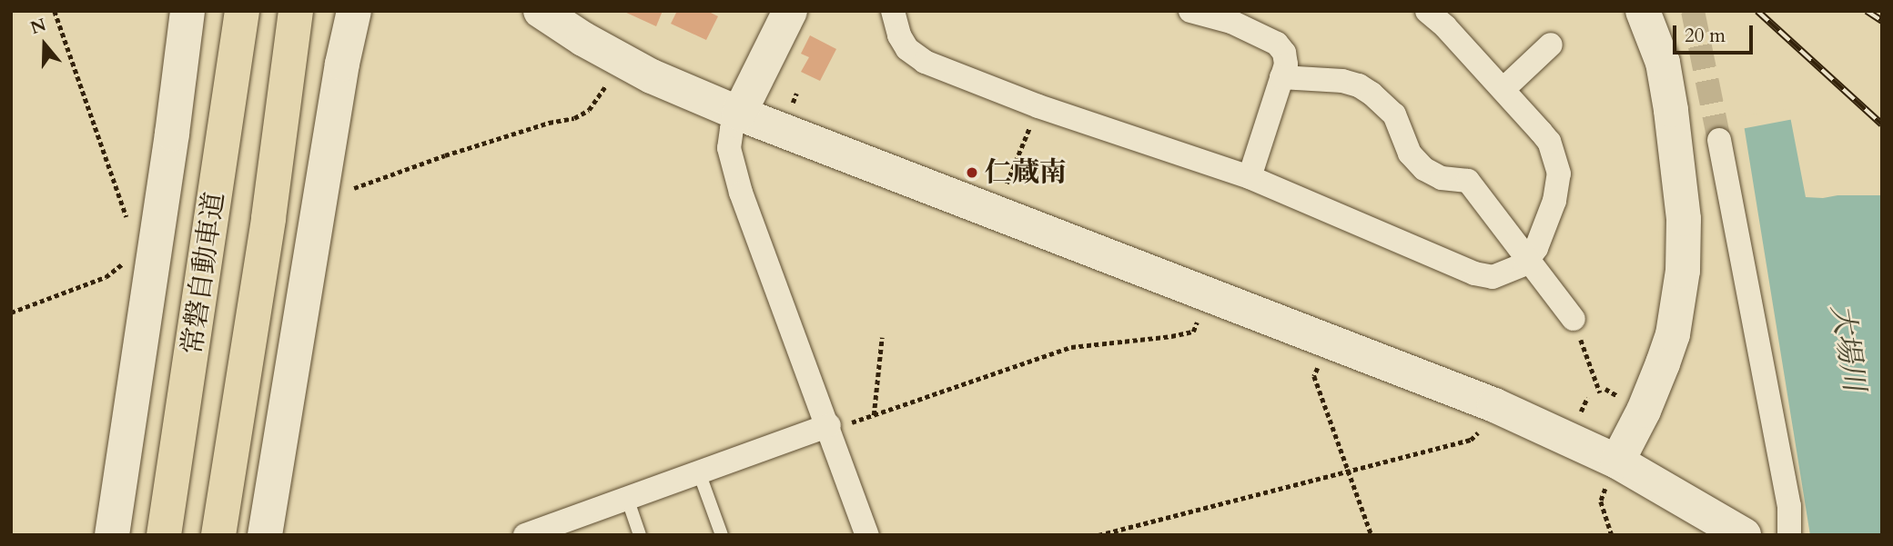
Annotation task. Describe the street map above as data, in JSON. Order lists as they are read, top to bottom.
{
  "streets": {
    "highway": ["常磐自動車道"]
  },
  "water": ["大場川"],
  "places": ["仁蔵南"],
  "scale_bar": "20 m",
  "north": "top"
}
